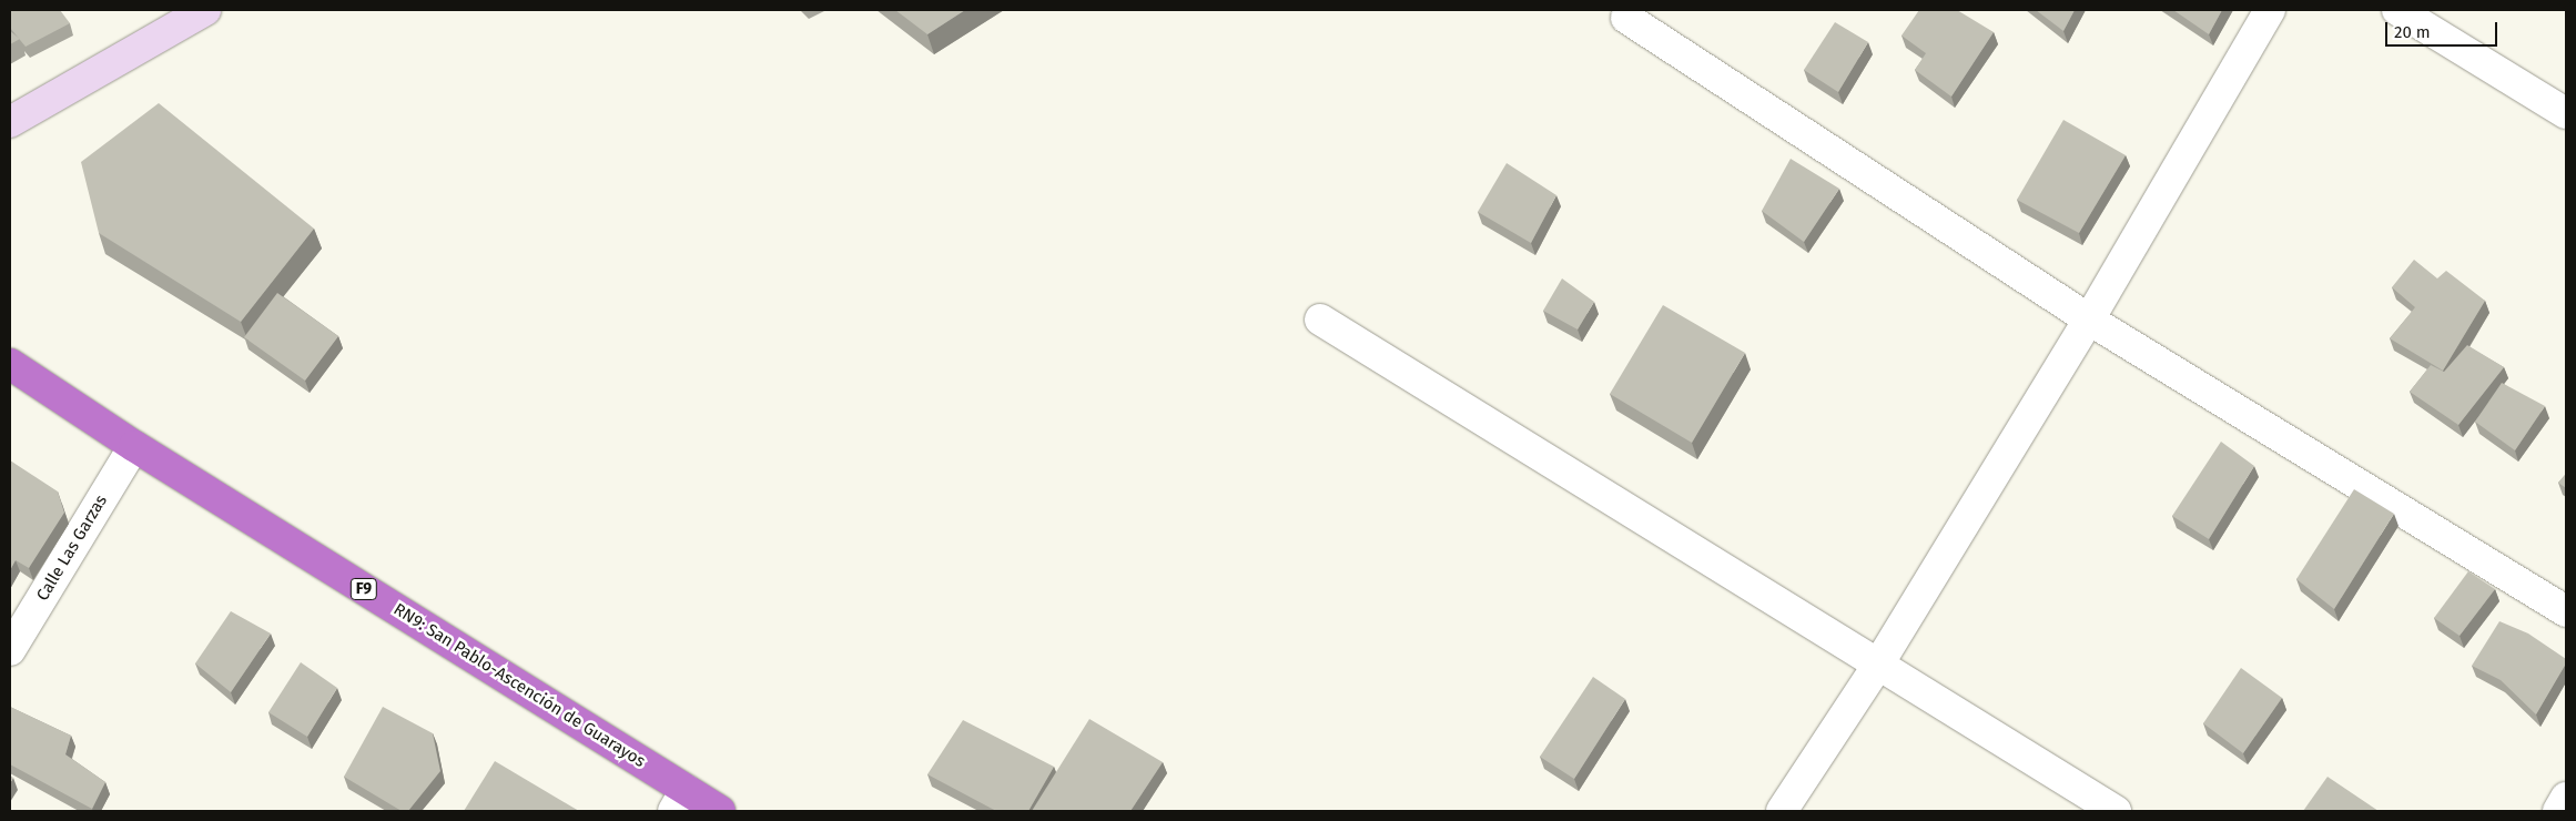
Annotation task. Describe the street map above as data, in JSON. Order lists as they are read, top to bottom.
{
  "streets": {
    "highway": ["F9", "RN9: San Pablo-Ascención de Guarayos"],
    "street": ["Calle Las Garzas"]
  },
  "crossings": [
    ["Calle Las Garzas", "RN9: San Pablo-Ascención de Guarayos"]
  ],
  "scale_bar": "20 m"
}
